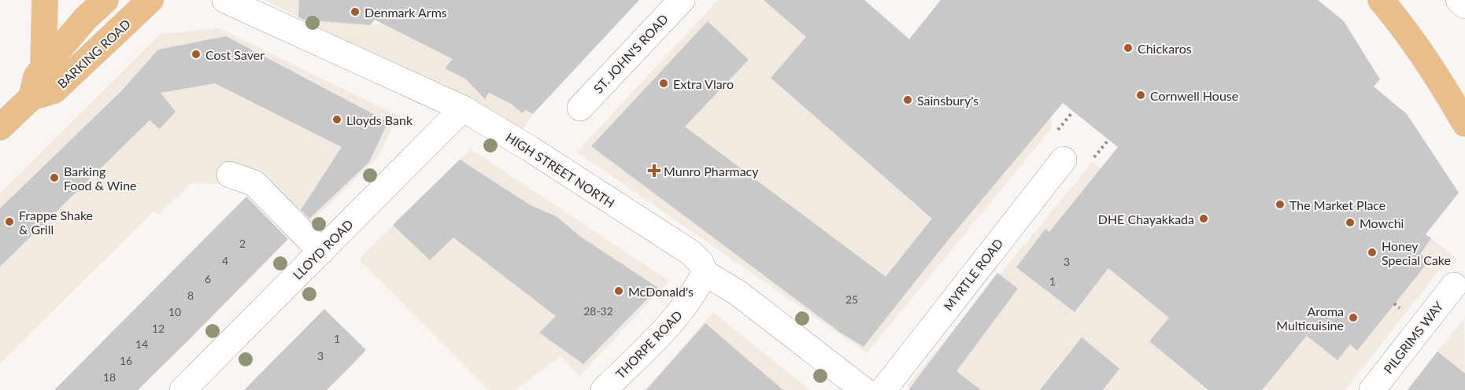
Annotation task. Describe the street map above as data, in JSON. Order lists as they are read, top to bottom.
{
  "streets": {
    "main road": ["BARKING ROAD"],
    "street": [
      "ST. JOHN'S ROAD",
      "HIGH STREET NORTH",
      "LLOYD ROAD",
      "MYRTLE ROAD",
      "PILGRIMS WAY",
      "THORPE ROAD"
    ]
  },
  "crossings": [
    ["HIGH STREET NORTH", "LLOYD ROAD"],
    ["HIGH STREET NORTH", "THORPE ROAD"]
  ],
  "places": {
    "other": [
      "Denmark Arms",
      "Chickaros",
      "Cost Saver",
      "Extra Vlaro",
      "Cornwell House",
      "Sainsbury's",
      "Lloyds Bank",
      "Barking Food & Wine",
      "The Market Place",
      "DHE Chayakkada",
      "Frappe Shake & Grill",
      "Mowchi",
      "Honey Special Cake",
      "McDonald's",
      "Aroma Multicuisine"
    ],
    "health": ["Munro Pharmacy"]
  },
  "house_numbers": [
    "2",
    "4",
    "3",
    "6",
    "1",
    "8",
    "25",
    "28-32",
    "10",
    "12",
    "1",
    "14",
    "3",
    "16",
    "18"
  ]
}
